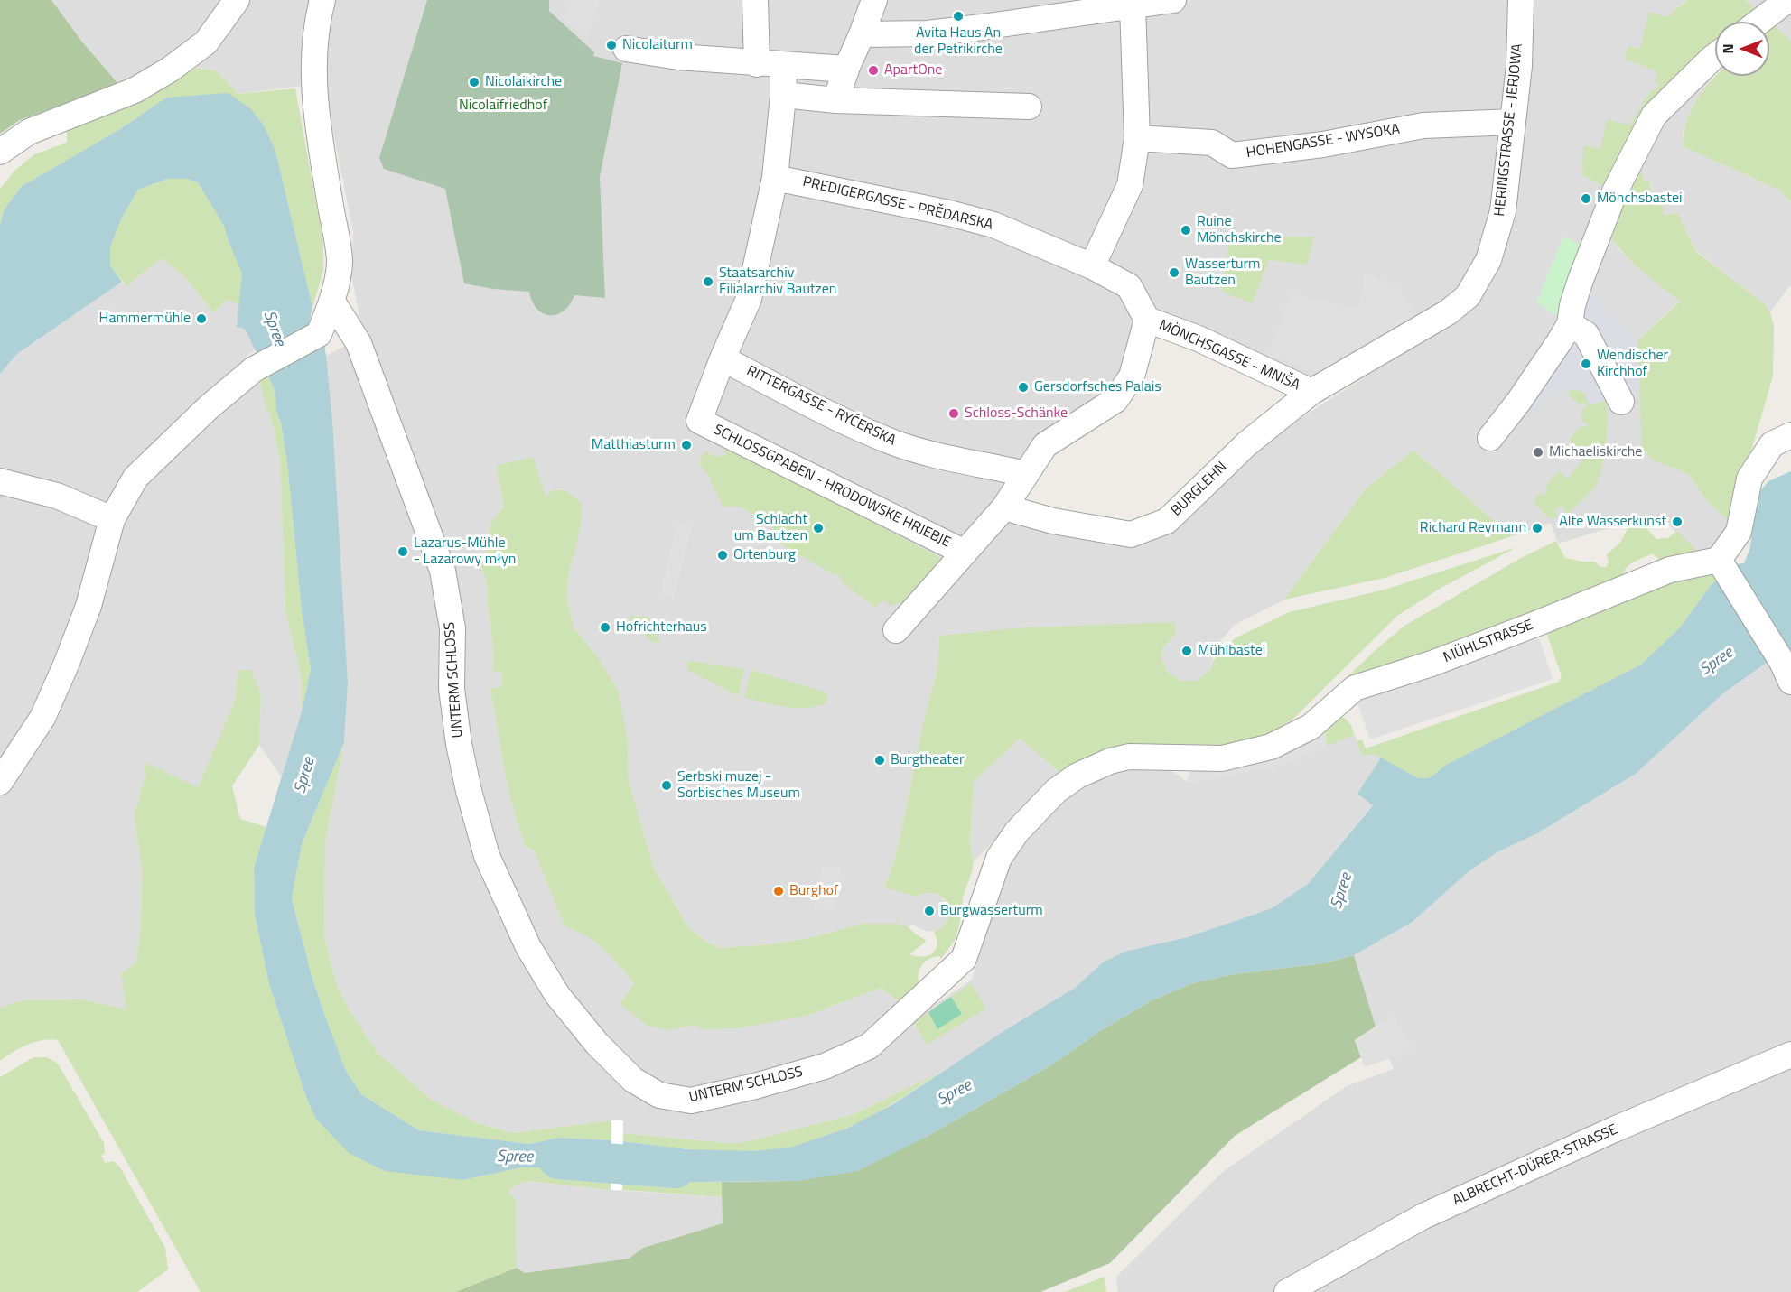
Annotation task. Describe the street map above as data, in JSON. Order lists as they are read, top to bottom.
{
  "streets": {
    "street": [
      "HERINGSTRASSE - JERJOWA",
      "HOHENGASSE - WYSOKA",
      "PREDIGERGASSE - PRĚDARSKA",
      "MÖNCHSGASSE - MNIŠA",
      "RITTERGASSE - RYĆERSKA",
      "SCHLOSSGRABEN - HRODOWSKE HRJEBJE",
      "BURGLEHN",
      "MÜHLSTRASSE",
      "UNTERM SCHLOSS",
      "ALBRECHT-DÜRER-STRASSE"
    ]
  },
  "crossings": [
    ["HERINGSTRASSE - JERJOWA", "HOHENGASSE - WYSOKA"],
    ["HERINGSTRASSE - JERJOWA", "MÖNCHSGASSE - MNIŠA"],
    ["HERINGSTRASSE - JERJOWA", "BURGLEHN"],
    ["PREDIGERGASSE - PRĚDARSKA", "MÖNCHSGASSE - MNIŠA"],
    ["MÖNCHSGASSE - MNIŠA", "BURGLEHN"],
    ["RITTERGASSE - RYĆERSKA", "SCHLOSSGRABEN - HRODOWSKE HRJEBJE"],
    ["MÜHLSTRASSE", "UNTERM SCHLOSS"]
  ],
  "water": ["Spree"],
  "parks": ["Nicolaifriedhof"],
  "places": [
    "Avita Haus An der Petrikirche",
    "Nicolaiturm",
    "ApartOne",
    "Nicolaikirche",
    "Mönchsbastei",
    "Ruine Mönchskirche",
    "Wasserturm Bautzen",
    "Staatsarchiv Filialarchiv Bautzen",
    "Hammermühle",
    "Wendischer Kirchhof",
    "Gersdorfsches Palais",
    "Schloss-Schänke",
    "Matthiasturm",
    "Michaeliskirche",
    "Alte Wasserkunst",
    "Schlacht um Bautzen",
    "Richard Reymann",
    "Lazarus-Mühle - Lazarowy młyn",
    "Ortenburg",
    "Hofrichterhaus",
    "Mühlbastei",
    "Burgtheater",
    "Serbski muzej - Sorbisches Museum",
    "Burghof",
    "Burgwasserturm"
  ],
  "north": "left"
}
